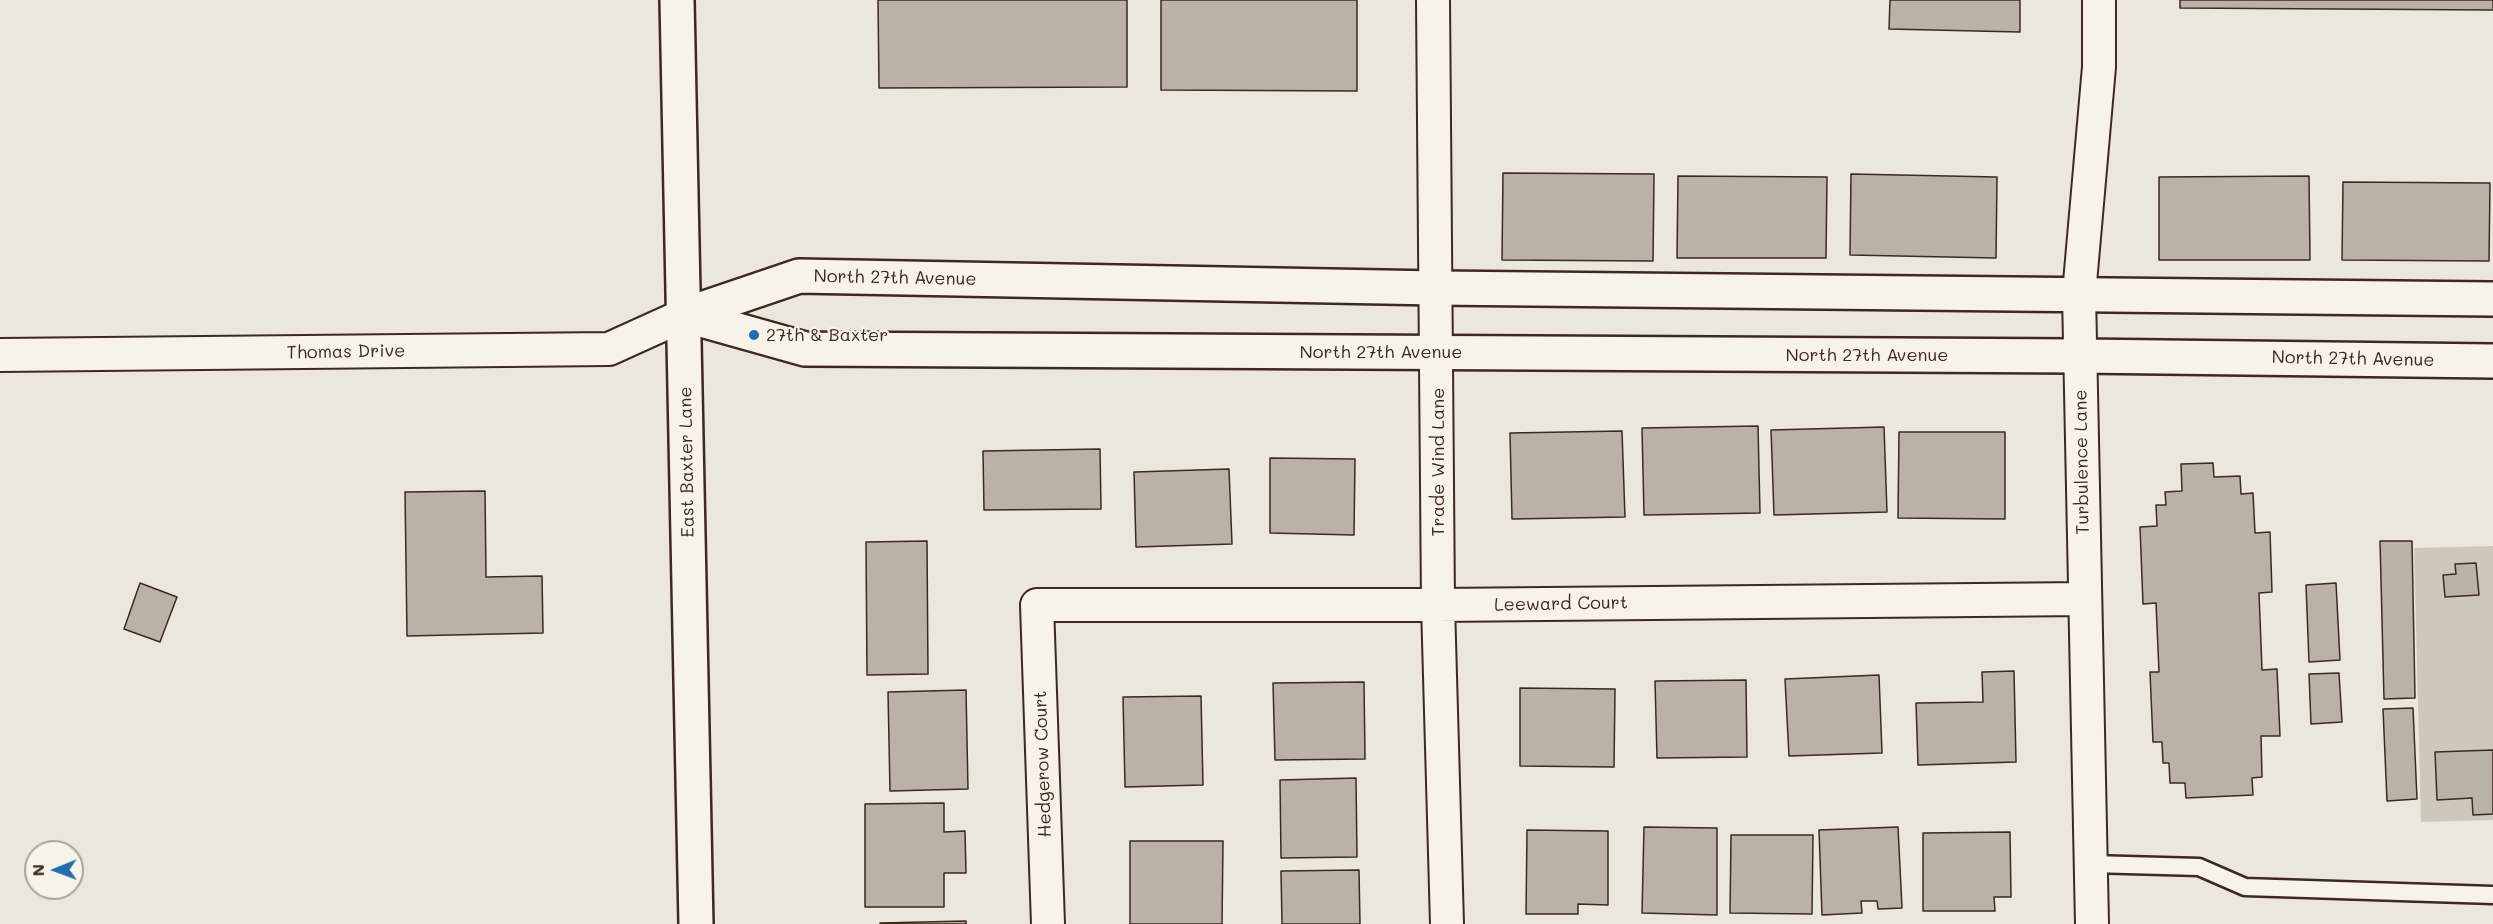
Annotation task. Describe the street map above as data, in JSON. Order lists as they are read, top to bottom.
{
  "streets": {
    "street": [
      "North 27th Avenue",
      "Thomas Drive",
      "East Baxter Lane",
      "Trade Wind Lane",
      "Turbulence Lane",
      "Leeward Court",
      "Hedgerow Court"
    ]
  },
  "crossings": [
    ["North 27th Avenue", "Thomas Drive"],
    ["North 27th Avenue", "East Baxter Lane"],
    ["North 27th Avenue", "Trade Wind Lane"],
    ["North 27th Avenue", "Turbulence Lane"],
    ["Thomas Drive", "East Baxter Lane"],
    ["Trade Wind Lane", "Leeward Court"],
    ["Turbulence Lane", "Leeward Court"],
    ["Leeward Court", "Hedgerow Court"]
  ],
  "places": ["27th & Baxter"],
  "north": "left"
}
